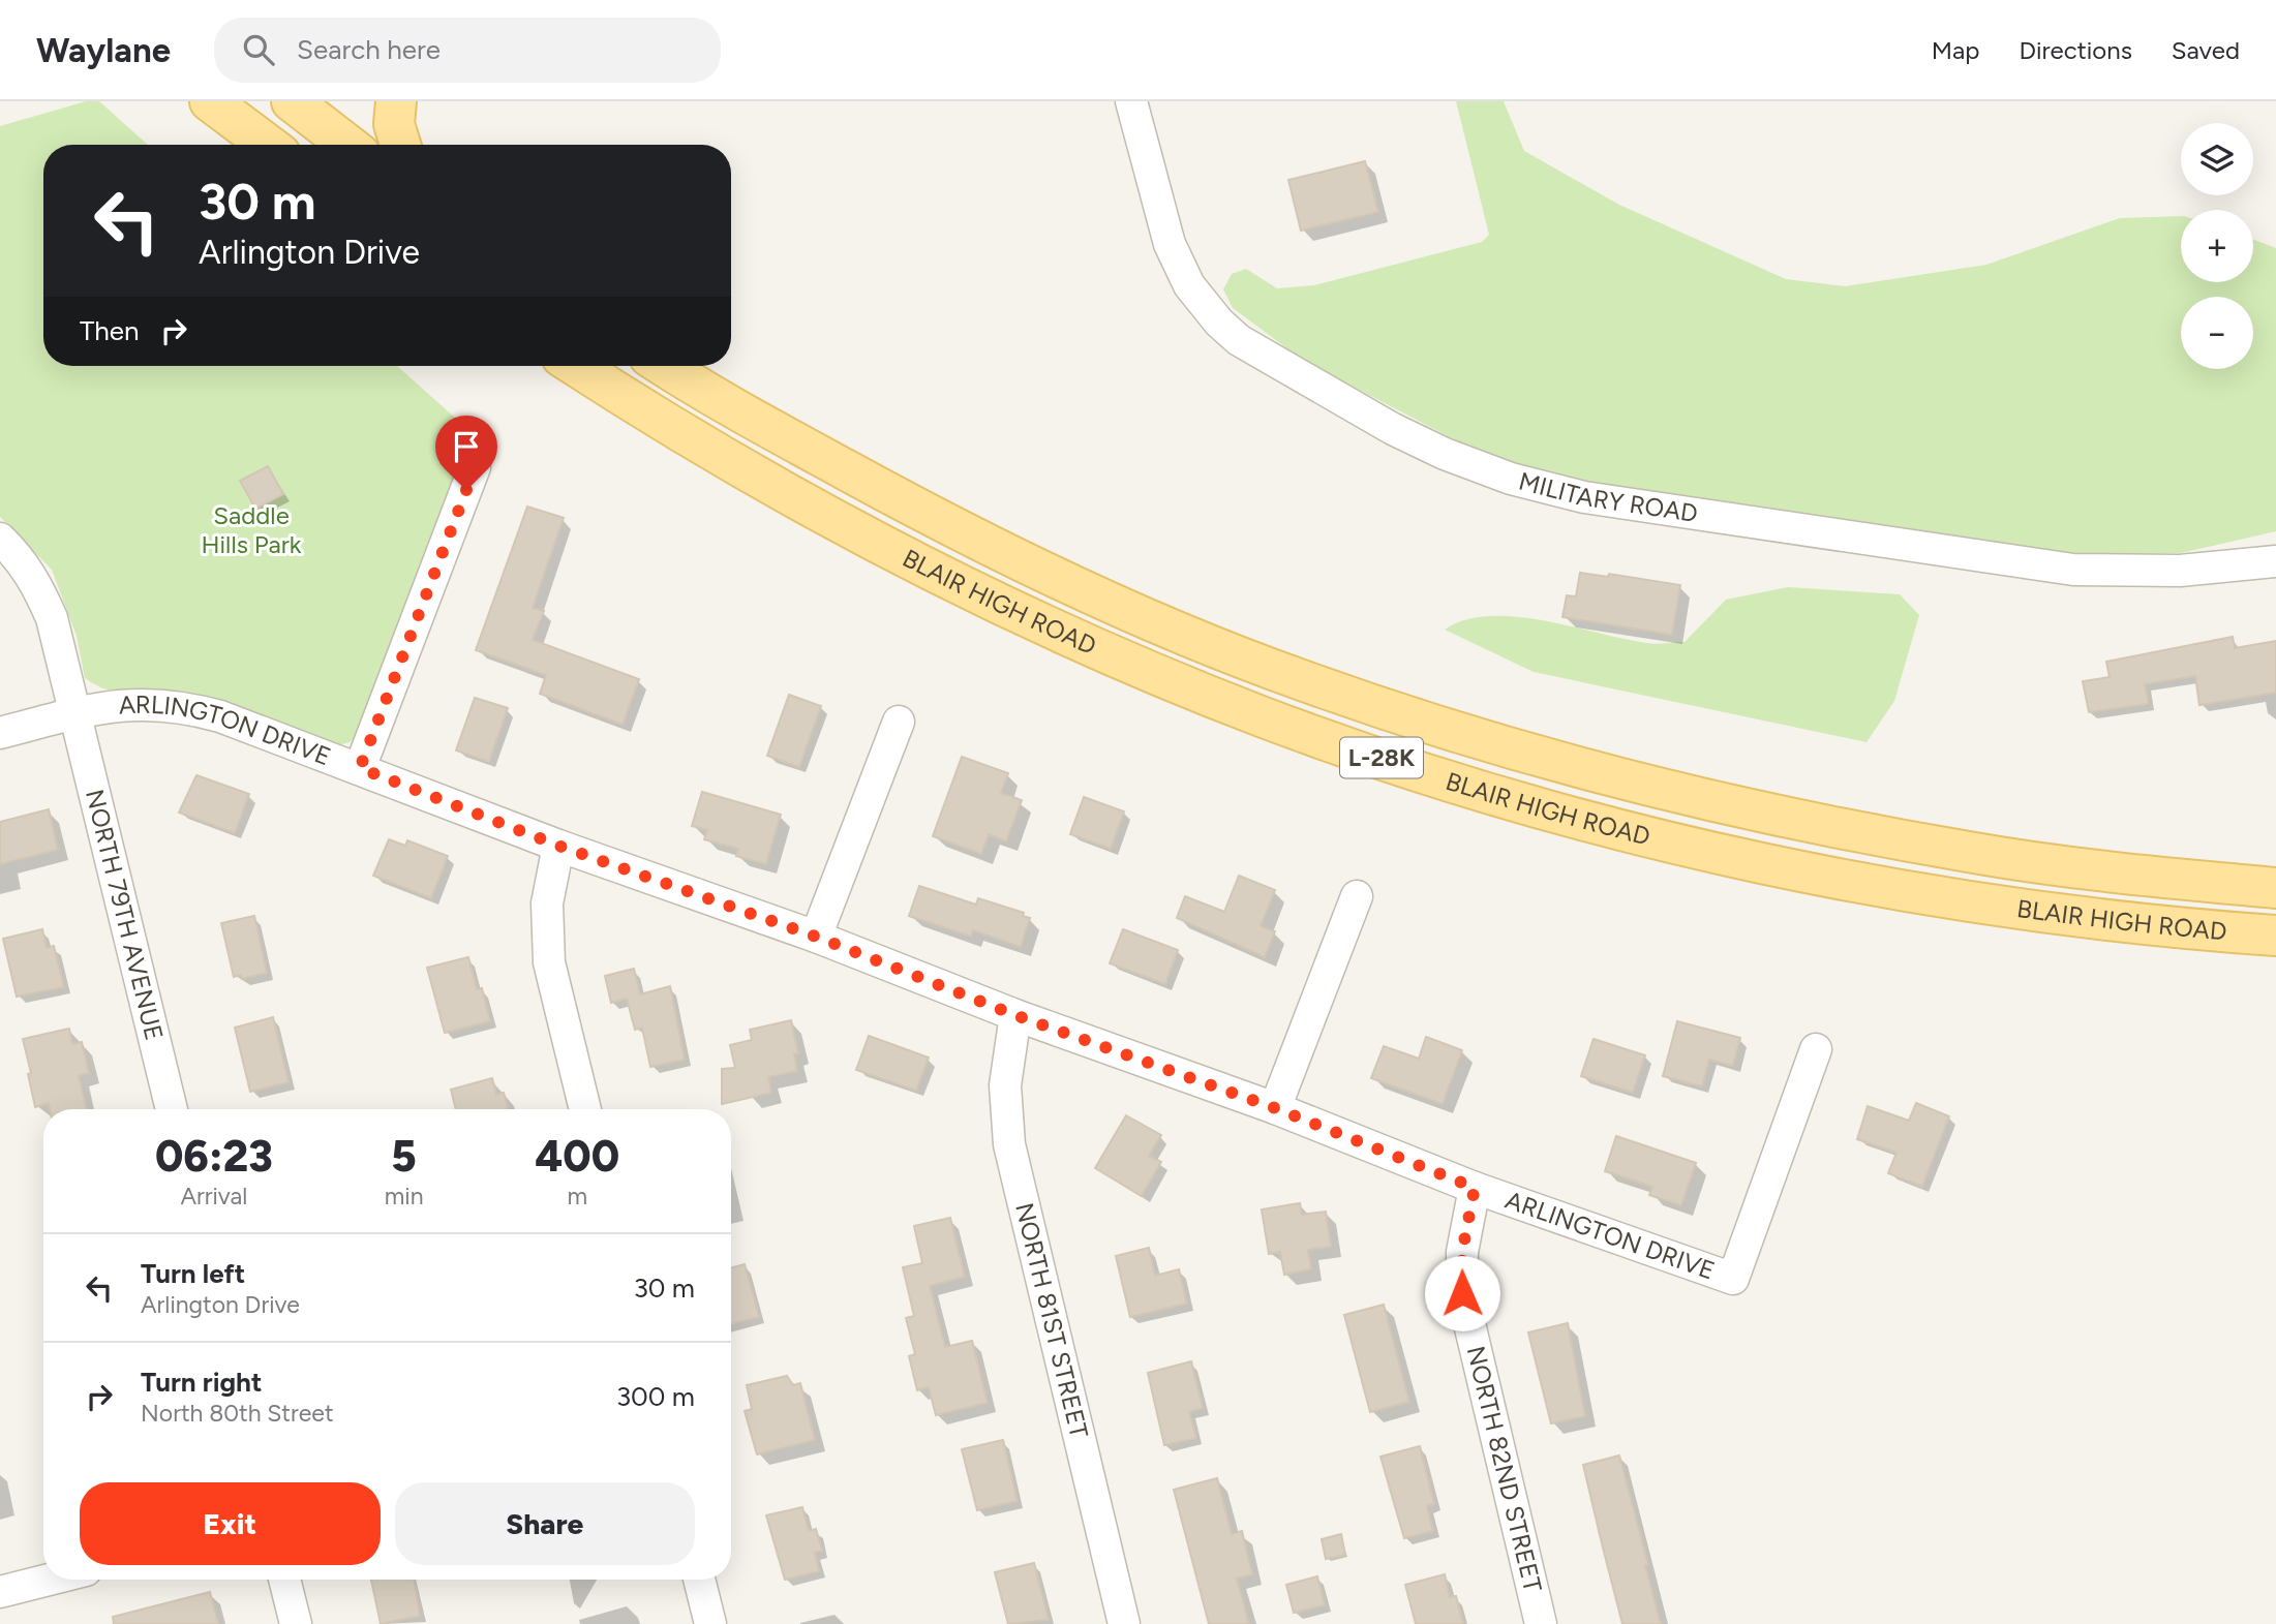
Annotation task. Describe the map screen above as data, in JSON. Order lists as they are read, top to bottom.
{
  "streets": {
    "main road": ["BLAIR HIGH ROAD", "L-28K"],
    "street": [
      "MILITARY ROAD",
      "ARLINGTON DRIVE",
      "NORTH 79TH AVENUE",
      "NORTH 81ST STREET",
      "NORTH 82ND STREET"
    ]
  },
  "crossings": [
    ["ARLINGTON DRIVE", "NORTH 79TH AVENUE"],
    ["ARLINGTON DRIVE", "NORTH 81ST STREET"],
    ["ARLINGTON DRIVE", "NORTH 82ND STREET"]
  ],
  "parks": ["Saddle Hills Park"],
  "page": {
    "header": "Waylane",
    "search": "Search here",
    "nav": ["Map", "Directions", "Saved"],
    "map_buttons": ["+", "−"],
    "turn": ["30 m", "Arlington Drive"],
    "then": "Then",
    "eta": [
      "06:23",
      "Arrival",
      "5",
      "min",
      "400",
      "m"
    ],
    "list": [
      {
        "name": "Turn left",
        "note": "Arlington Drive",
        "value": "30 m"
      },
      {
        "name": "Turn right",
        "note": "North 80th Street",
        "value": "300 m"
      }
    ],
    "buttons": ["Exit", "Share"]
  }
}
